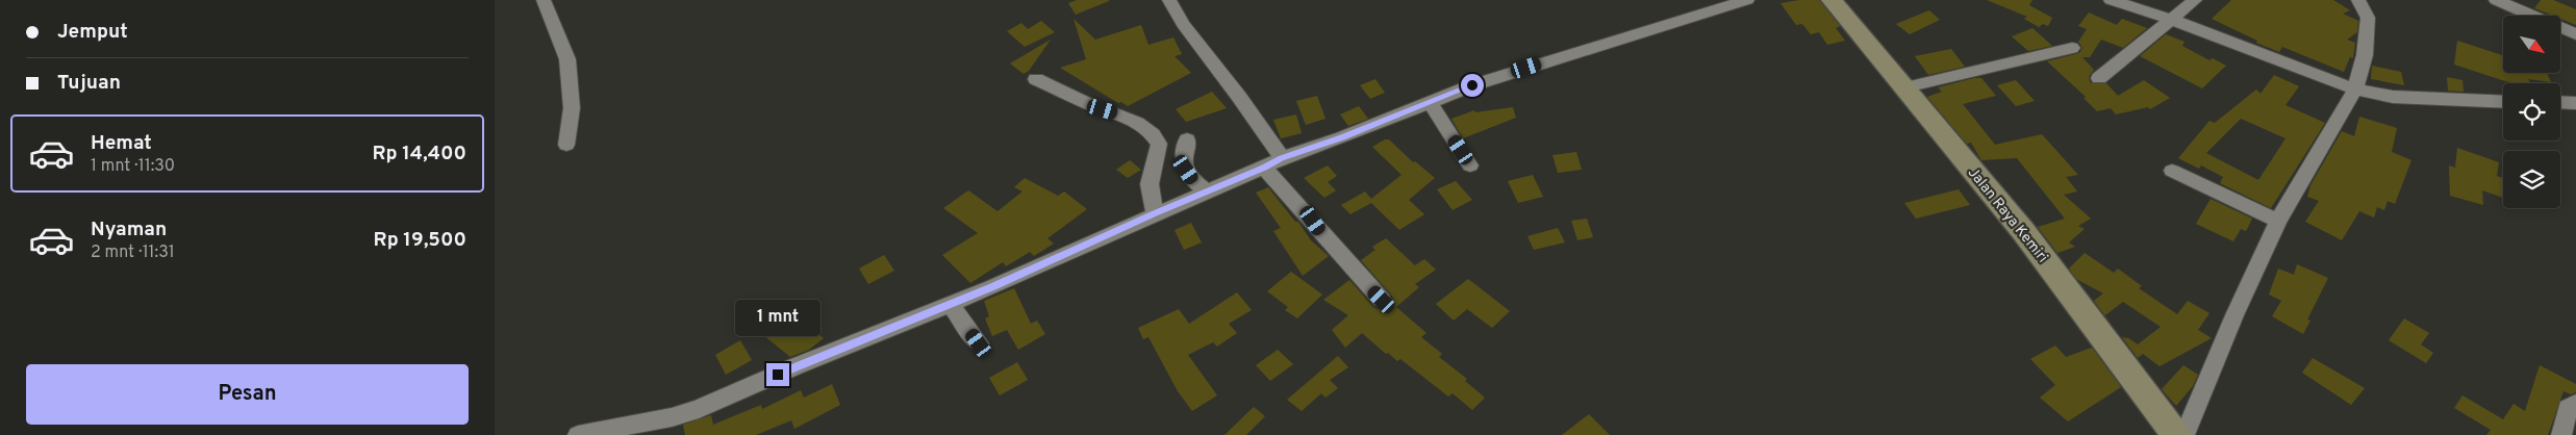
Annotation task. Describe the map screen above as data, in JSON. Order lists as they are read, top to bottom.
{
  "streets": {
    "street": ["Jalan Raya Kemiri"]
  },
  "north": "bottom right",
  "page": {
    "banner": ["Jemput", "Tujuan"],
    "list": [
      {
        "name": "Hemat",
        "note": "1 mnt · 11:30",
        "value": "Rp 14,400"
      },
      {
        "name": "Nyaman",
        "note": "2 mnt · 11:31",
        "value": "Rp 19,500"
      }
    ],
    "bubble": "1 mnt",
    "buttons": "Pesan"
  }
}
